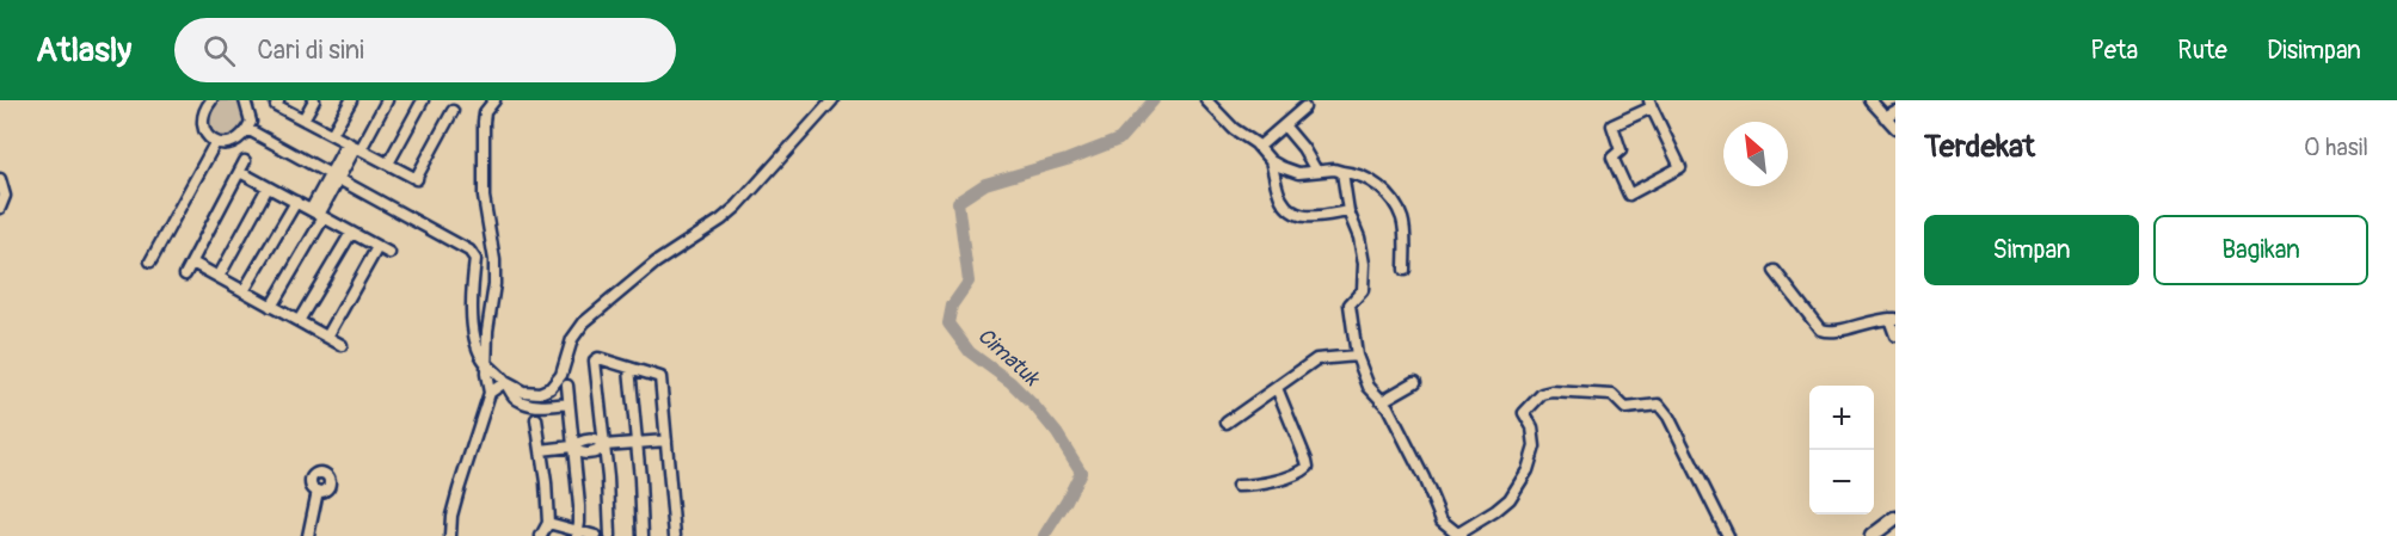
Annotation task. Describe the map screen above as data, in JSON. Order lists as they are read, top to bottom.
{
  "water": ["Cimatuk"],
  "north": "top left",
  "page": {
    "header": "Atlasly",
    "search": "Cari di sini",
    "nav": ["Peta", "Rute", "Disimpan"],
    "heading": ["Terdekat", "0 hasil"],
    "buttons": ["Simpan", "Bagikan"],
    "map_buttons": ["+", "−"]
  }
}
